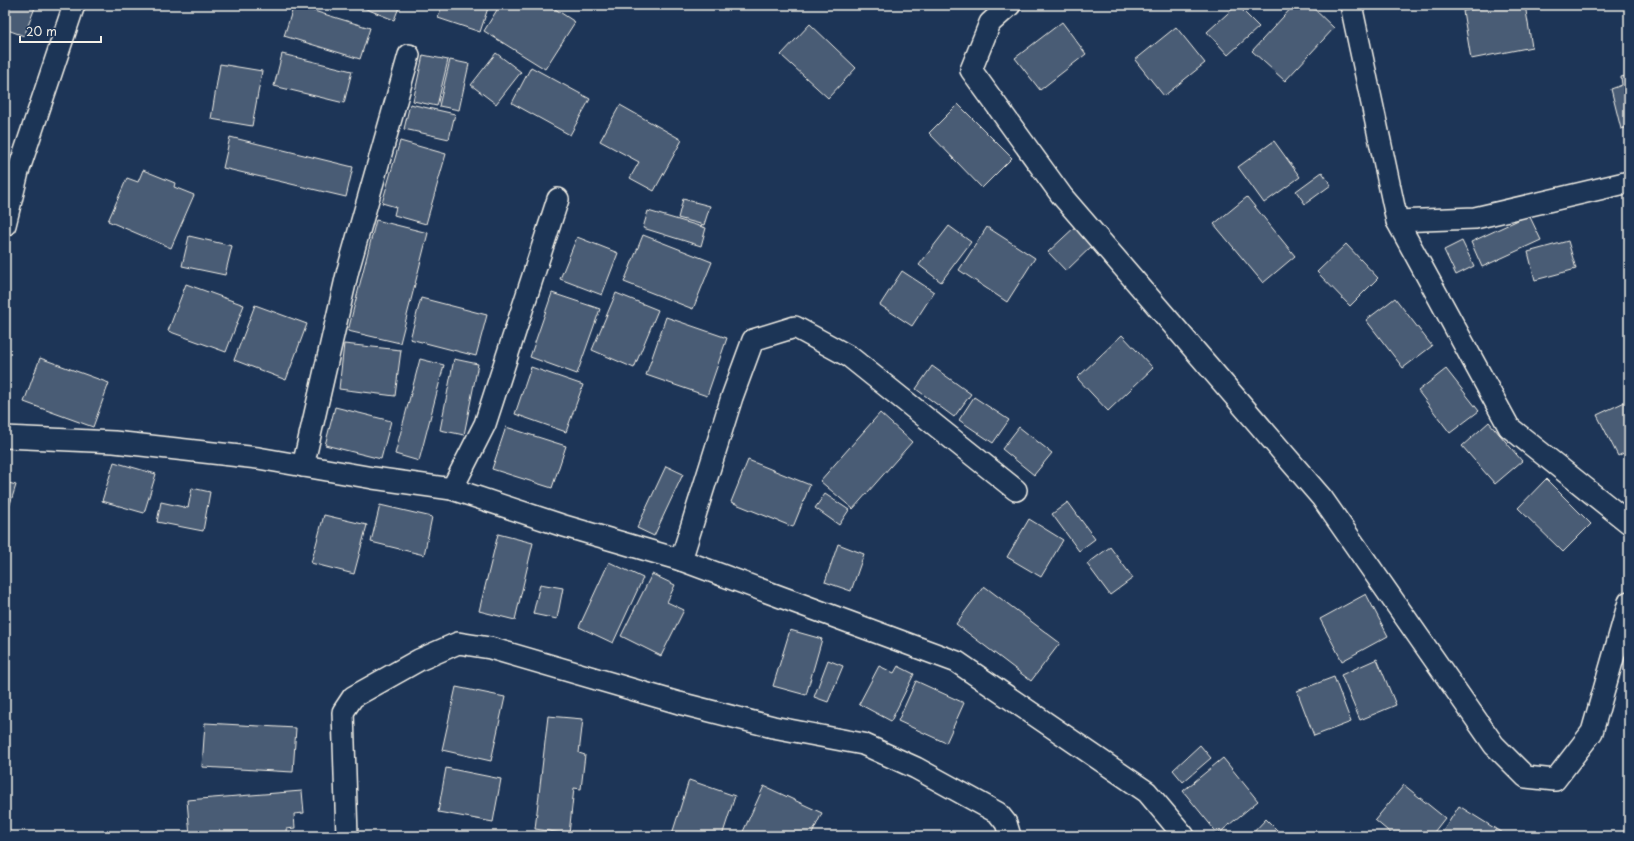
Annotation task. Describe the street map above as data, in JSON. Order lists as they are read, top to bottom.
{
  "scale_bar": "20 m"
}
